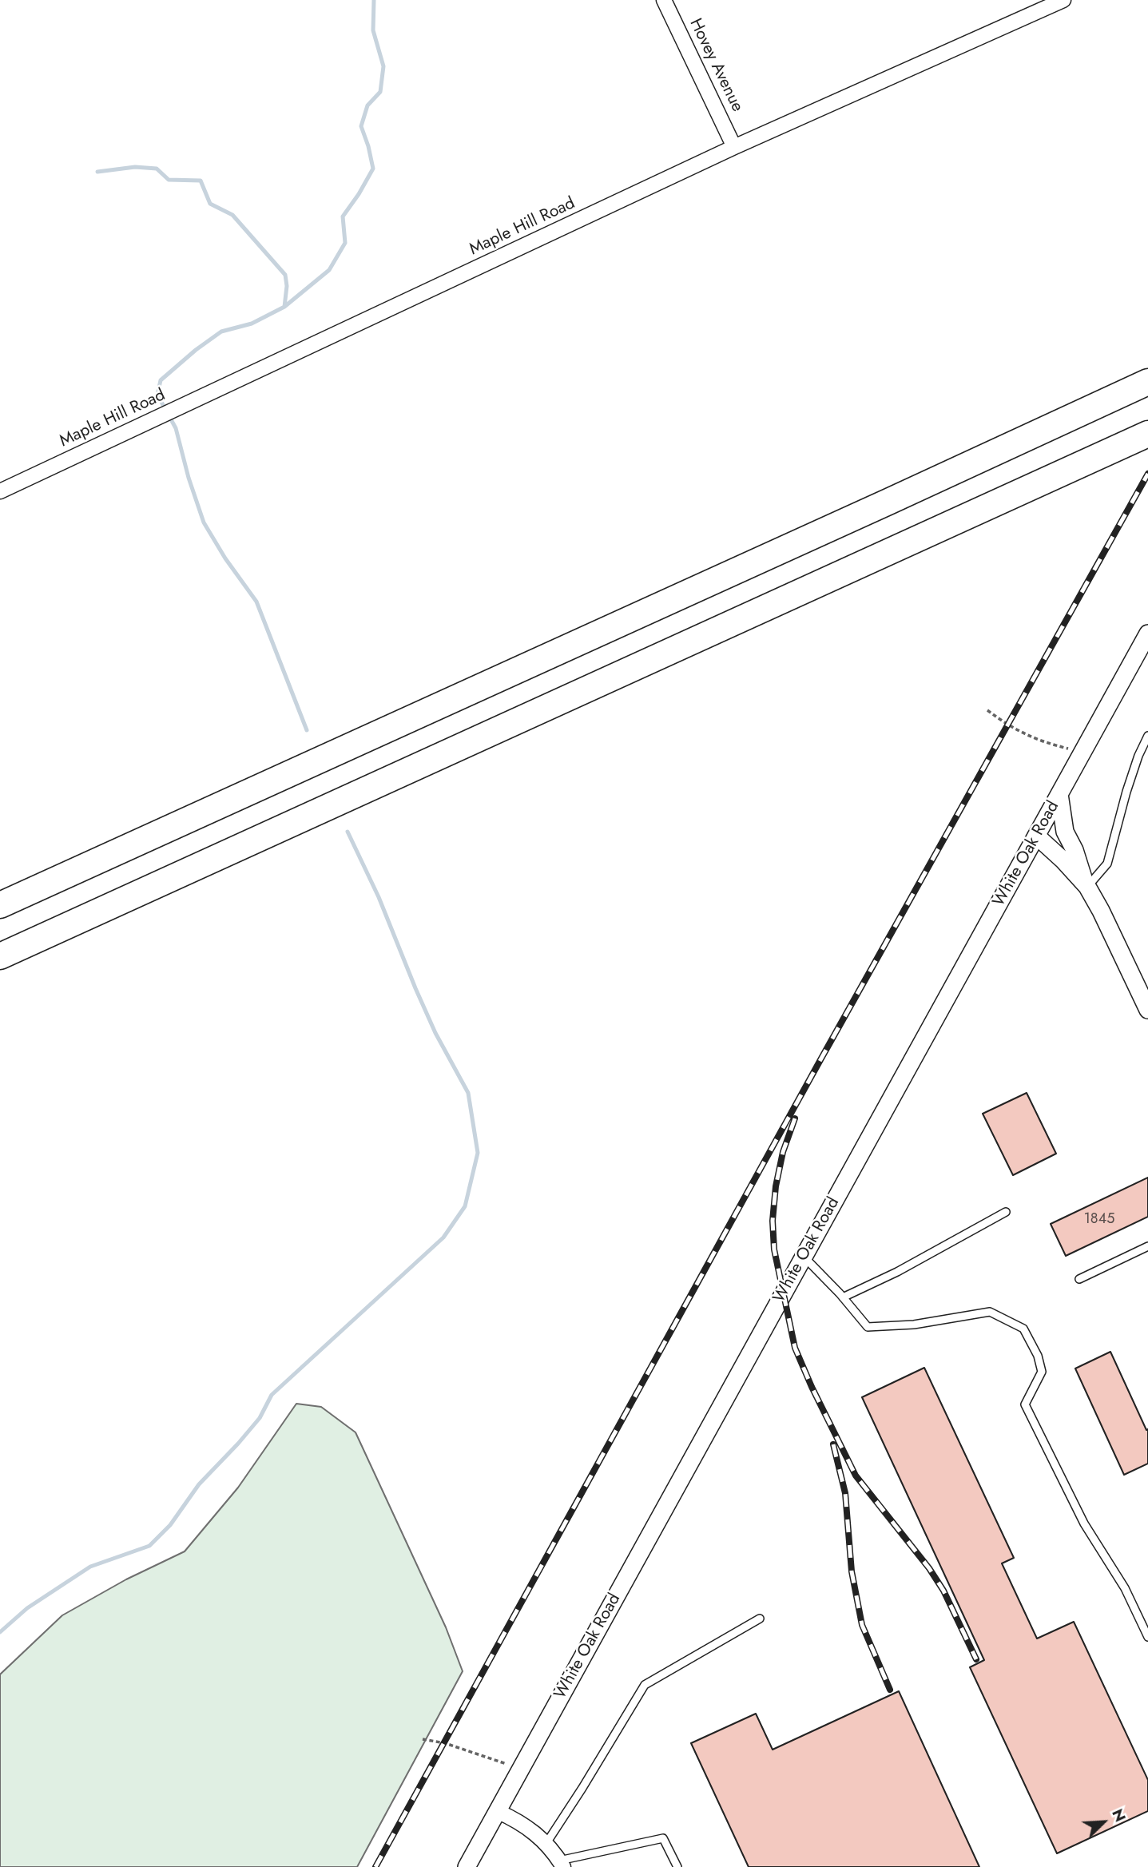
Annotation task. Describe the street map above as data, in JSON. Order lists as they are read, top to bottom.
{
  "streets": {
    "street": ["Hovey Avenue", "Maple Hill Road", "White Oak Road"]
  },
  "crossings": [
    ["Hovey Avenue", "Maple Hill Road"]
  ],
  "house_numbers": ["1845"],
  "north": "top right"
}
